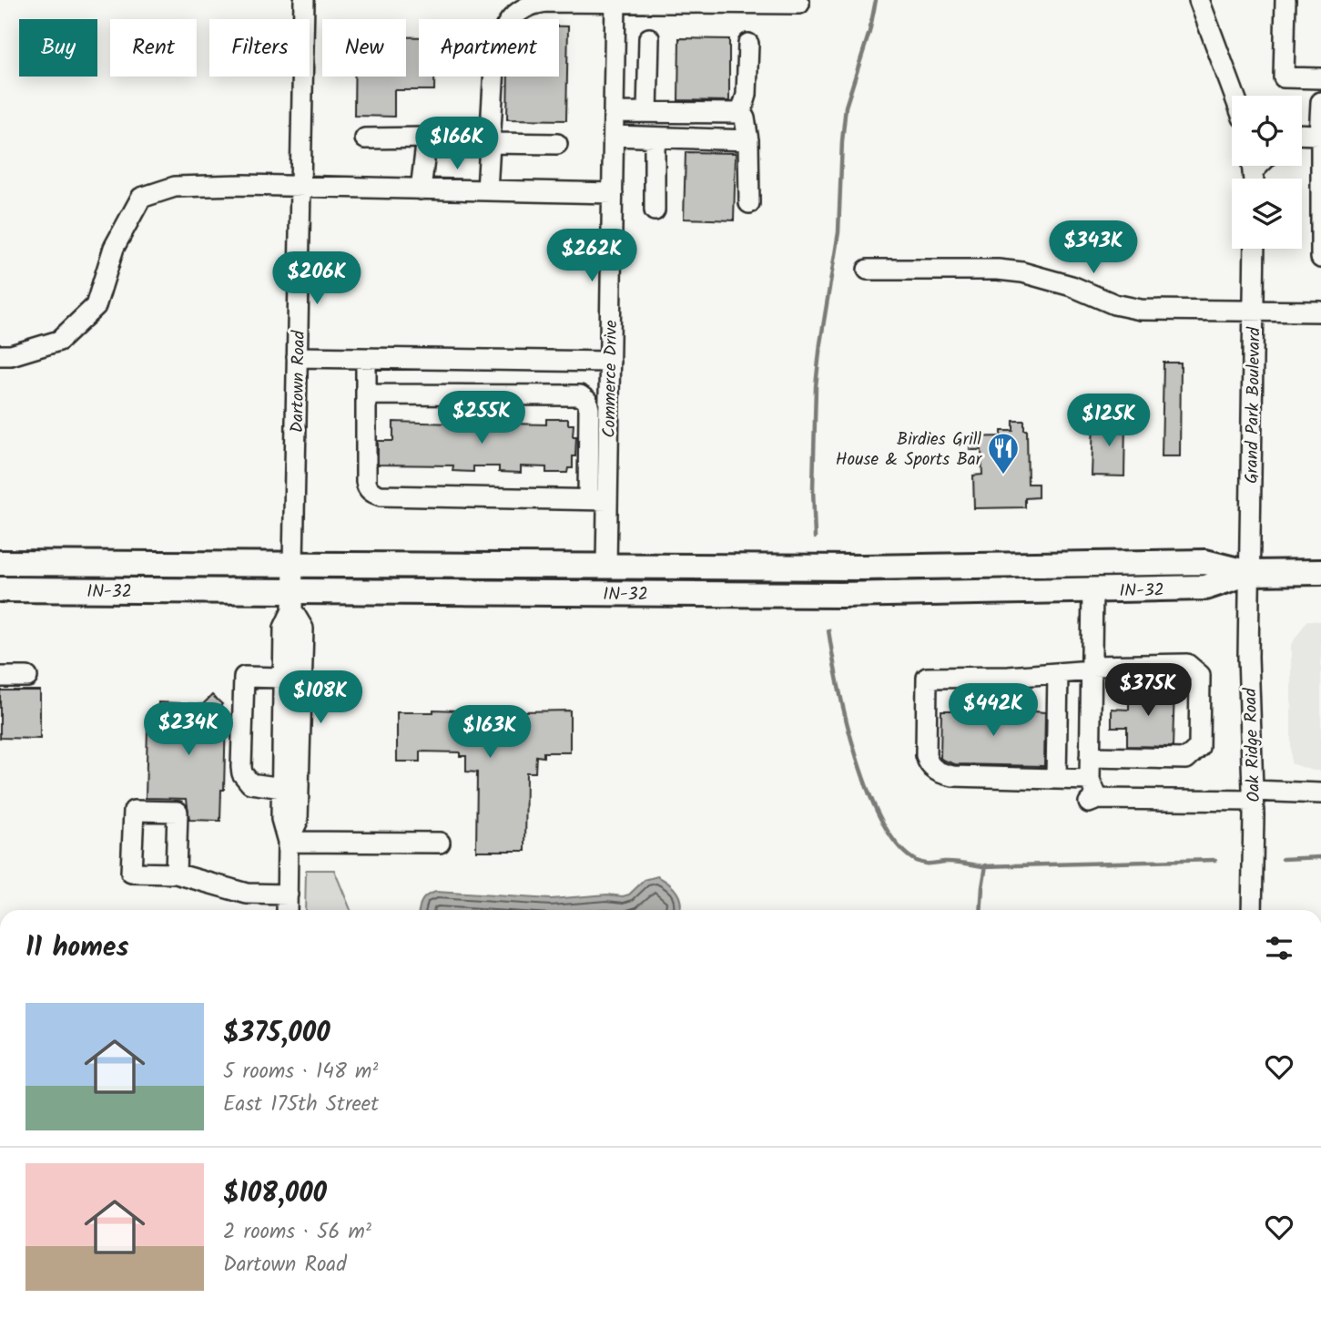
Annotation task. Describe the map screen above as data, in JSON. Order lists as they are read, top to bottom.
{
  "streets": {
    "main road": ["IN-32"],
    "street": [
      "Commerce Drive",
      "Dartown Road",
      "Grand Park Boulevard",
      "Oak Ridge Road"
    ]
  },
  "crossings": [
    ["Commerce Drive", "IN-32"],
    ["Dartown Road", "IN-32"],
    ["Grand Park Boulevard", "IN-32"],
    ["Grand Park Boulevard", "Oak Ridge Road"],
    ["IN-32", "Oak Ridge Road"]
  ],
  "places": {
    "restaurant": ["Birdies Grill House & Sports Bar"]
  },
  "page": {
    "chip": [
      "Buy",
      "Rent",
      "Filters",
      "New",
      "Apartment"
    ],
    "price": [
      "$166K",
      "$343K",
      "$262K",
      "$206K",
      "$255K",
      "$125K",
      "$375K",
      "$108K",
      "$442K",
      "$234K",
      "$163K"
    ],
    "heading": "11 homes",
    "list": [
      {
        "name": "$375,000",
        "note": "5 rooms · 148 m² · East 175th Street"
      },
      {
        "name": "$108,000",
        "note": "2 rooms · 56 m² · Dartown Road"
      }
    ]
  }
}
